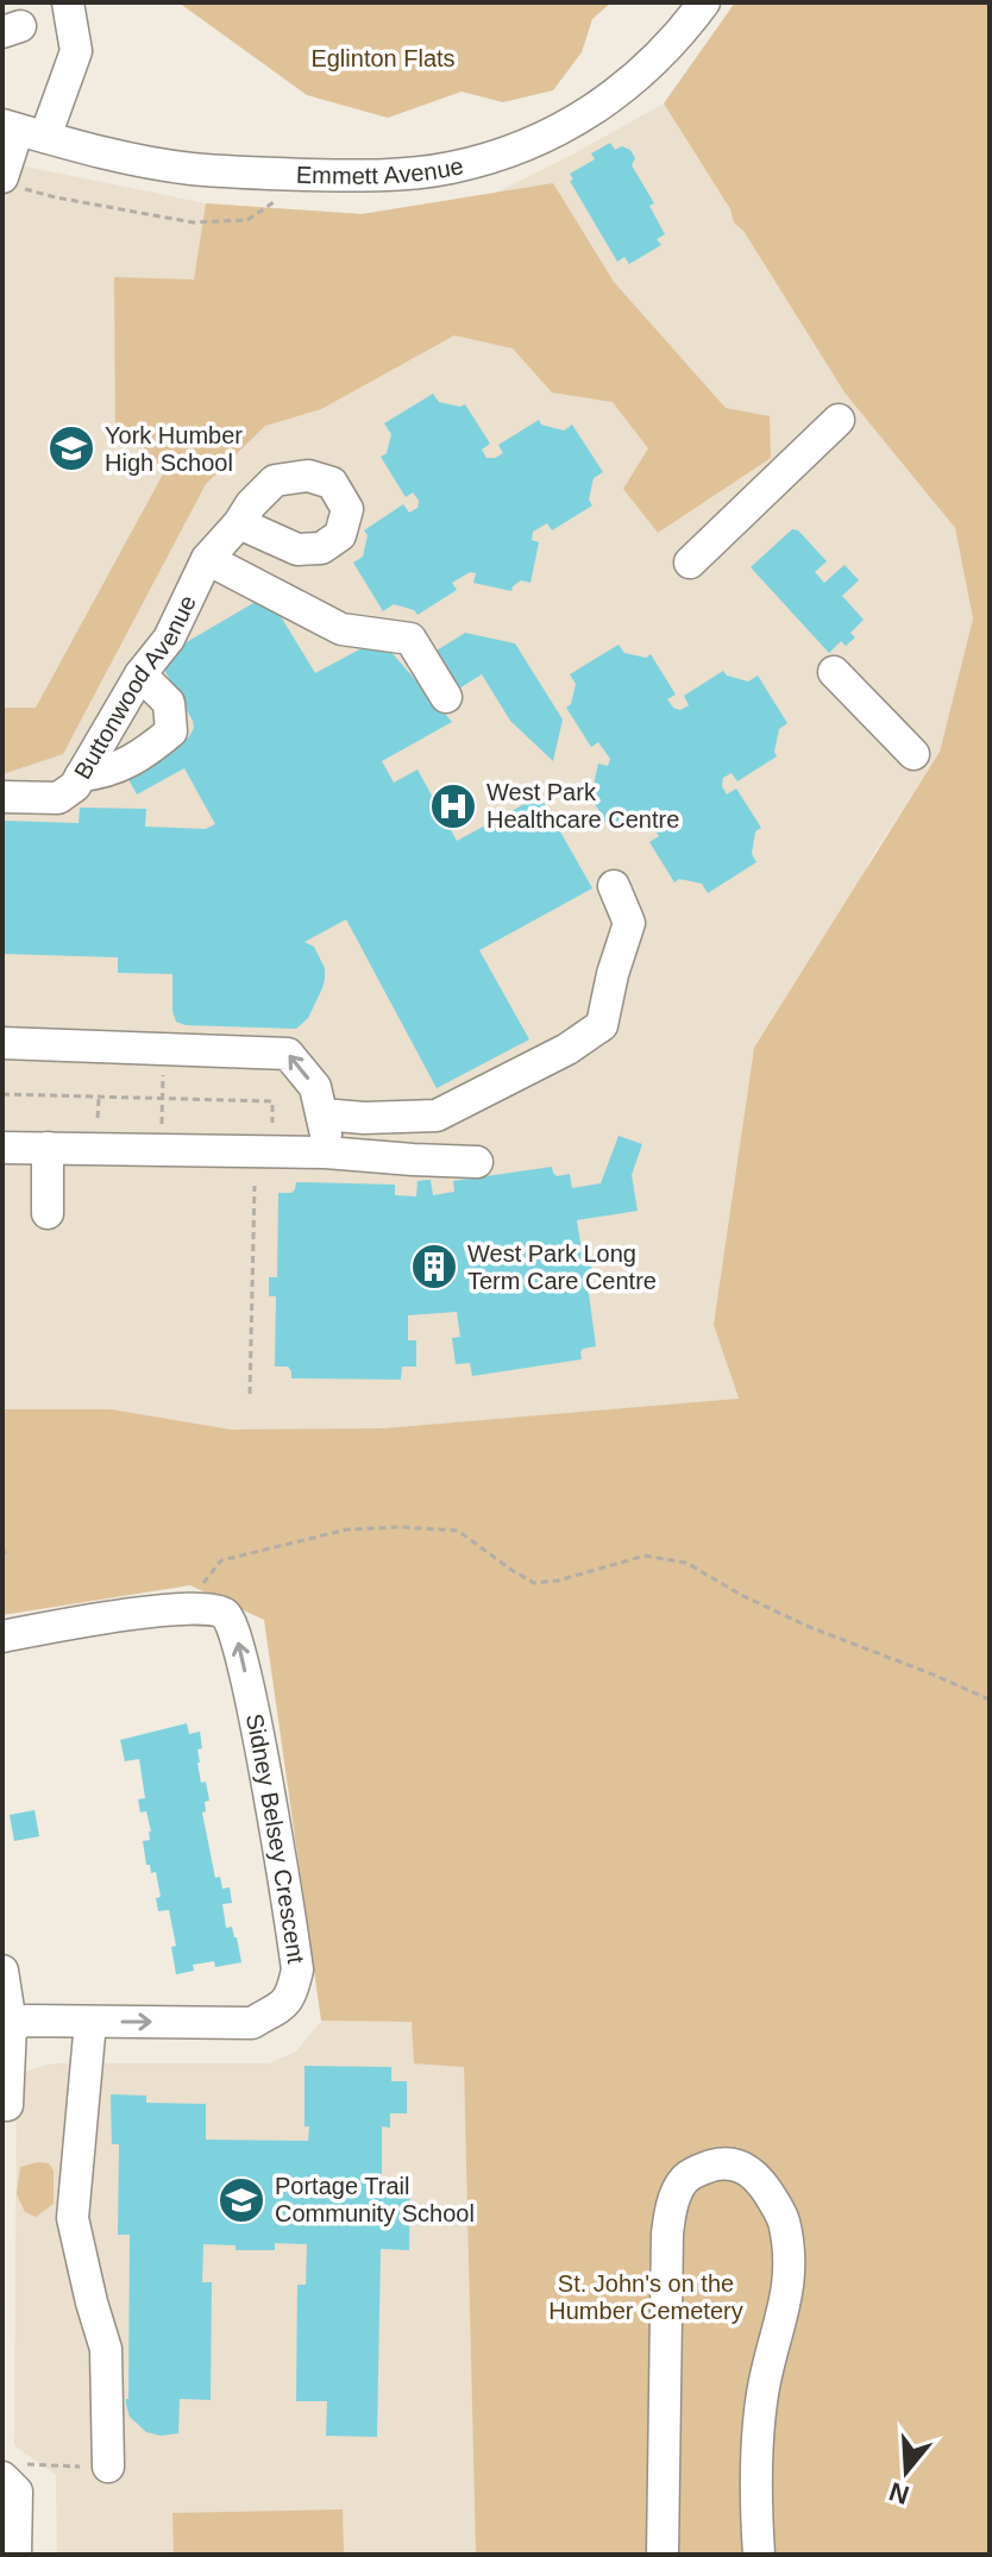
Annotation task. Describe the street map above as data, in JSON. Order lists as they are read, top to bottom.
{
  "streets": {
    "street": ["Emmett Avenue", "Buttonwood Avenue", "Sidney Belsey Crescent"]
  },
  "parks": ["Eglinton Flats", "St. John's on the Humber Cemetery"],
  "places": {
    "school or university": ["York Humber High School", "Portage Trail Community School"],
    "hospital": ["West Park Healthcare Centre"],
    "building": ["West Park Long Term Care Centre"]
  },
  "north": "bottom"
}
